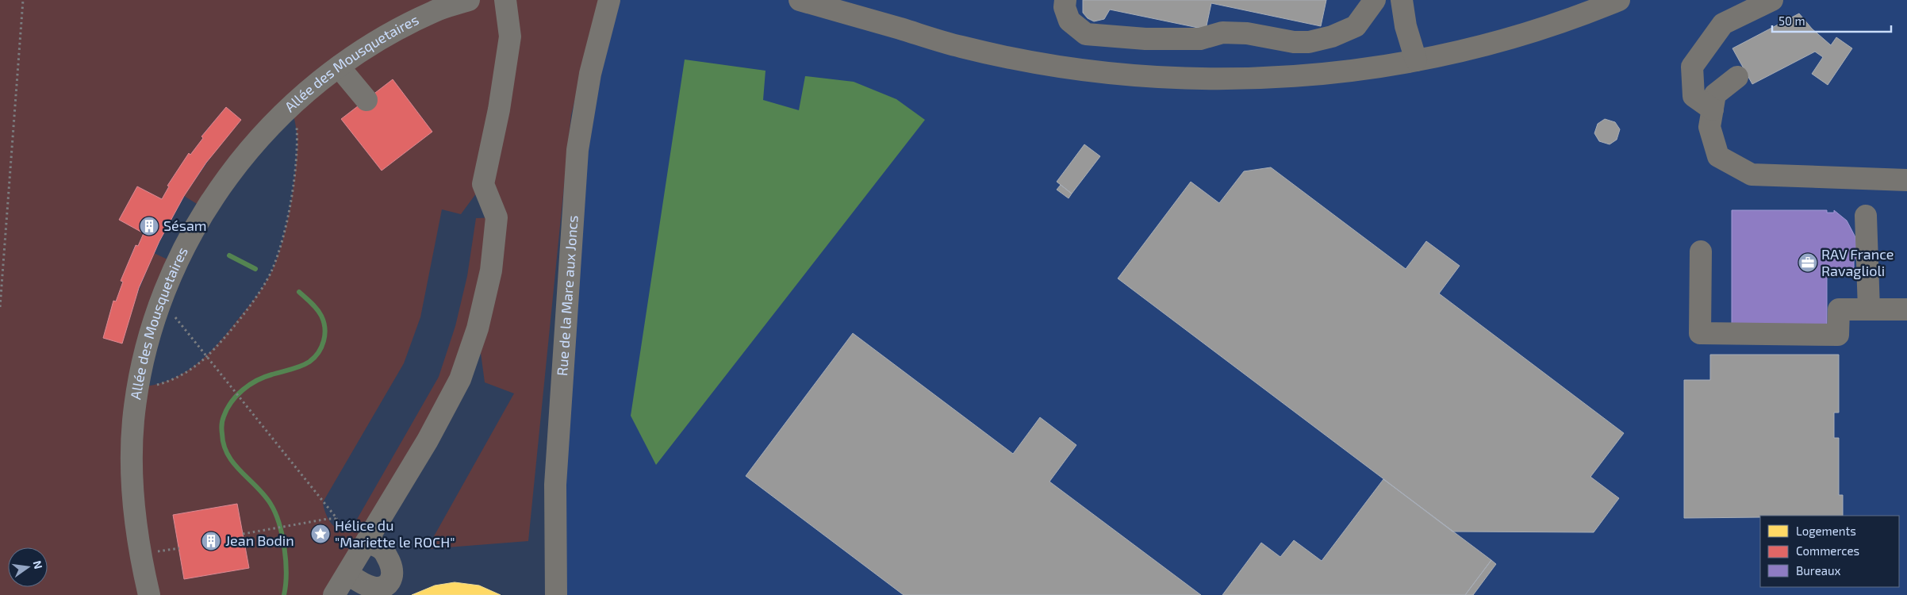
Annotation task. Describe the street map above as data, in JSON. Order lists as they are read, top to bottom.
{
  "streets": {
    "street": ["Allée des Mousquetaires", "Rue de la Mare aux Joncs"]
  },
  "places": {
    "building": ["Sésam", "Jean Bodin"],
    "office": ["RAV France Ravaglioli"],
    "place": ["Hélice du \"Mariette le ROCH\""]
  },
  "legend": ["Logements", "Commerces", "Bureaux"],
  "scale_bar": "50 m",
  "north": "right"
}
